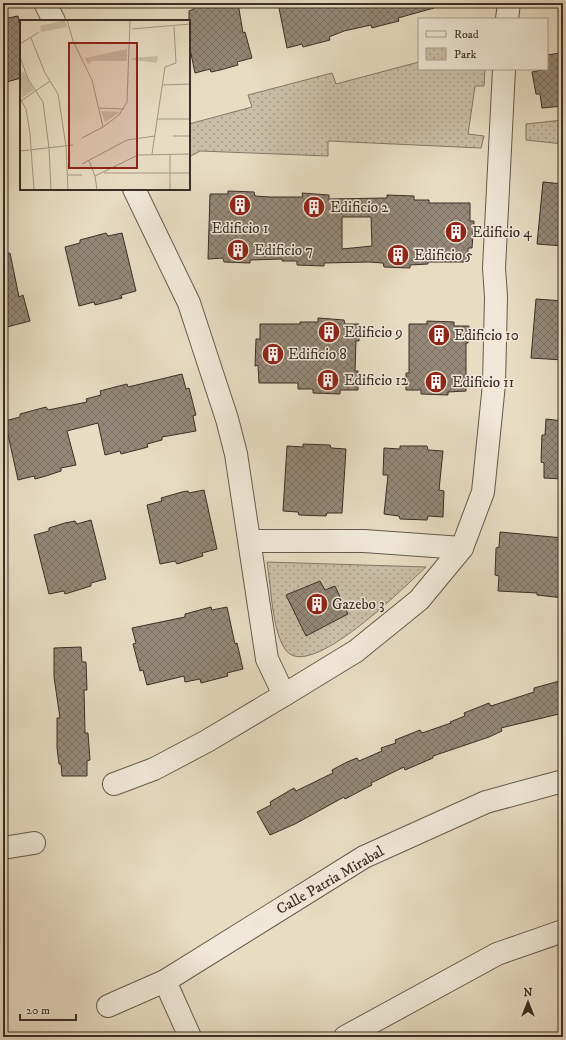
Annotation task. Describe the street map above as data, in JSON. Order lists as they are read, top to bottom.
{
  "streets": {
    "street": ["Calle Patria Mirabal"]
  },
  "places": {
    "building": [
      "Edificio 1",
      "Edificio 2",
      "Edificio 4",
      "Edificio 7",
      "Edificio 5",
      "Edificio 9",
      "Edificio 10",
      "Edificio 8",
      "Edificio 12",
      "Edificio 11",
      "Gazebo 3"
    ]
  },
  "legend": ["Road", "Park"],
  "scale_bar": "20 m",
  "north": "top"
}
